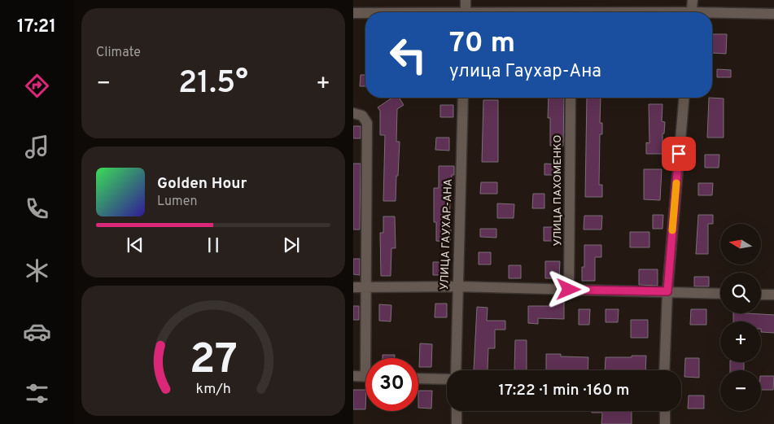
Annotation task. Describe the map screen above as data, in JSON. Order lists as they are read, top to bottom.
{
  "streets": {
    "street": ["УЛИЦА ПАХОМЕНКО", "УЛИЦА ГАУХАР-АНА"]
  },
  "north": "left",
  "page": {
    "tabs": "17:21",
    "tile": "Climate",
    "turn": ["70 m", "улица Гаухар-Ана"],
    "heat": ["−", "21.5°", "+"],
    "song": ["Golden Hour", "Lumen"],
    "map_buttons": ["+", "−"],
    "limit": "30",
    "trip": "17:22 · 1 min · 160 m",
    "gauge": ["27", "km/h"]
  }
}
